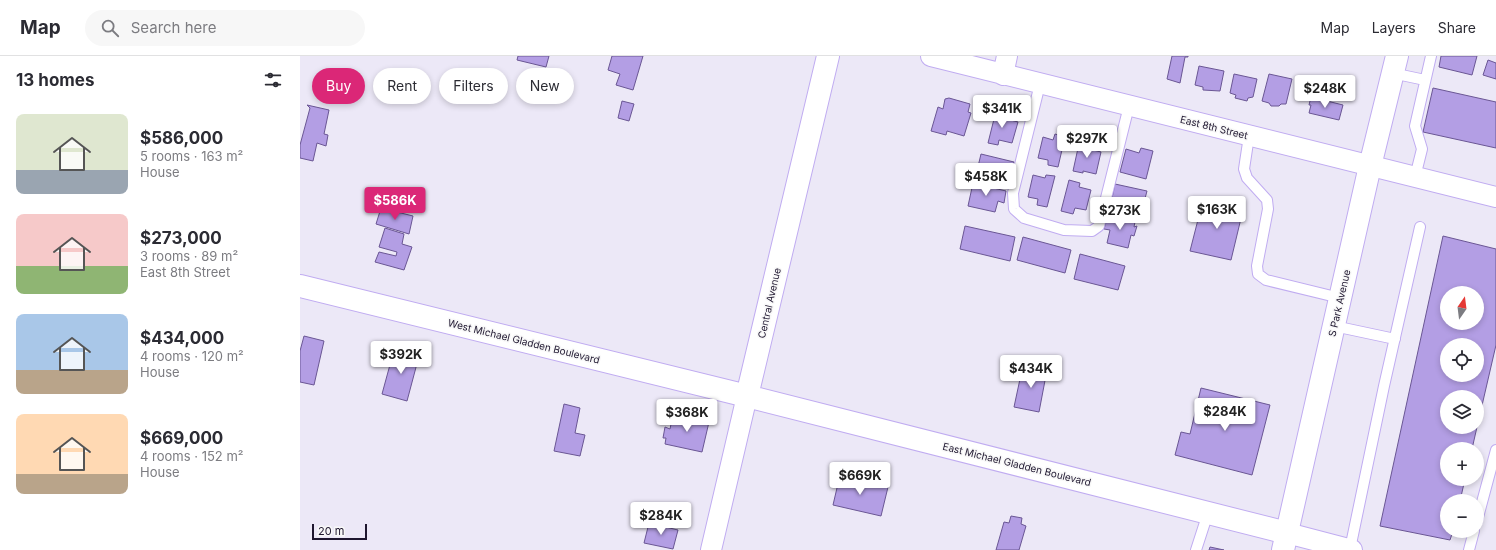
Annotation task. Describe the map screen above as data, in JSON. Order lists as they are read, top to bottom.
{
  "streets": {
    "main road": [
      "Central Avenue",
      "S Park Avenue",
      "West Michael Gladden Boulevard",
      "East Michael Gladden Boulevard"
    ],
    "street": ["East 8th Street"]
  },
  "crossings": [
    ["East 8th Street", "S Park Avenue"],
    ["Central Avenue", "West Michael Gladden Boulevard"],
    ["Central Avenue", "East Michael Gladden Boulevard"],
    ["S Park Avenue", "East Michael Gladden Boulevard"],
    ["West Michael Gladden Boulevard", "East Michael Gladden Boulevard"]
  ],
  "scale_bar": "20 m",
  "north": "top",
  "page": {
    "header": "Map",
    "search": "Search here",
    "nav": ["Map", "Layers", "Share"],
    "heading": "13 homes",
    "chip": [
      "Buy",
      "Rent",
      "Filters",
      "New"
    ],
    "price": [
      "$248K",
      "$341K",
      "$297K",
      "$458K",
      "$586K",
      "$163K",
      "$273K",
      "$392K",
      "$434K",
      "$284K",
      "$368K",
      "$669K",
      "$284K"
    ],
    "list": [
      {
        "name": "$586,000",
        "note": "5 rooms · 163 m² · House"
      },
      {
        "name": "$273,000",
        "note": "3 rooms · 89 m² · East 8th Street"
      },
      {
        "name": "$434,000",
        "note": "4 rooms · 120 m² · House"
      },
      {
        "name": "$669,000",
        "note": "4 rooms · 152 m² · House"
      }
    ],
    "map_buttons": ["+", "−"],
    "scale": "20 m"
  }
}
